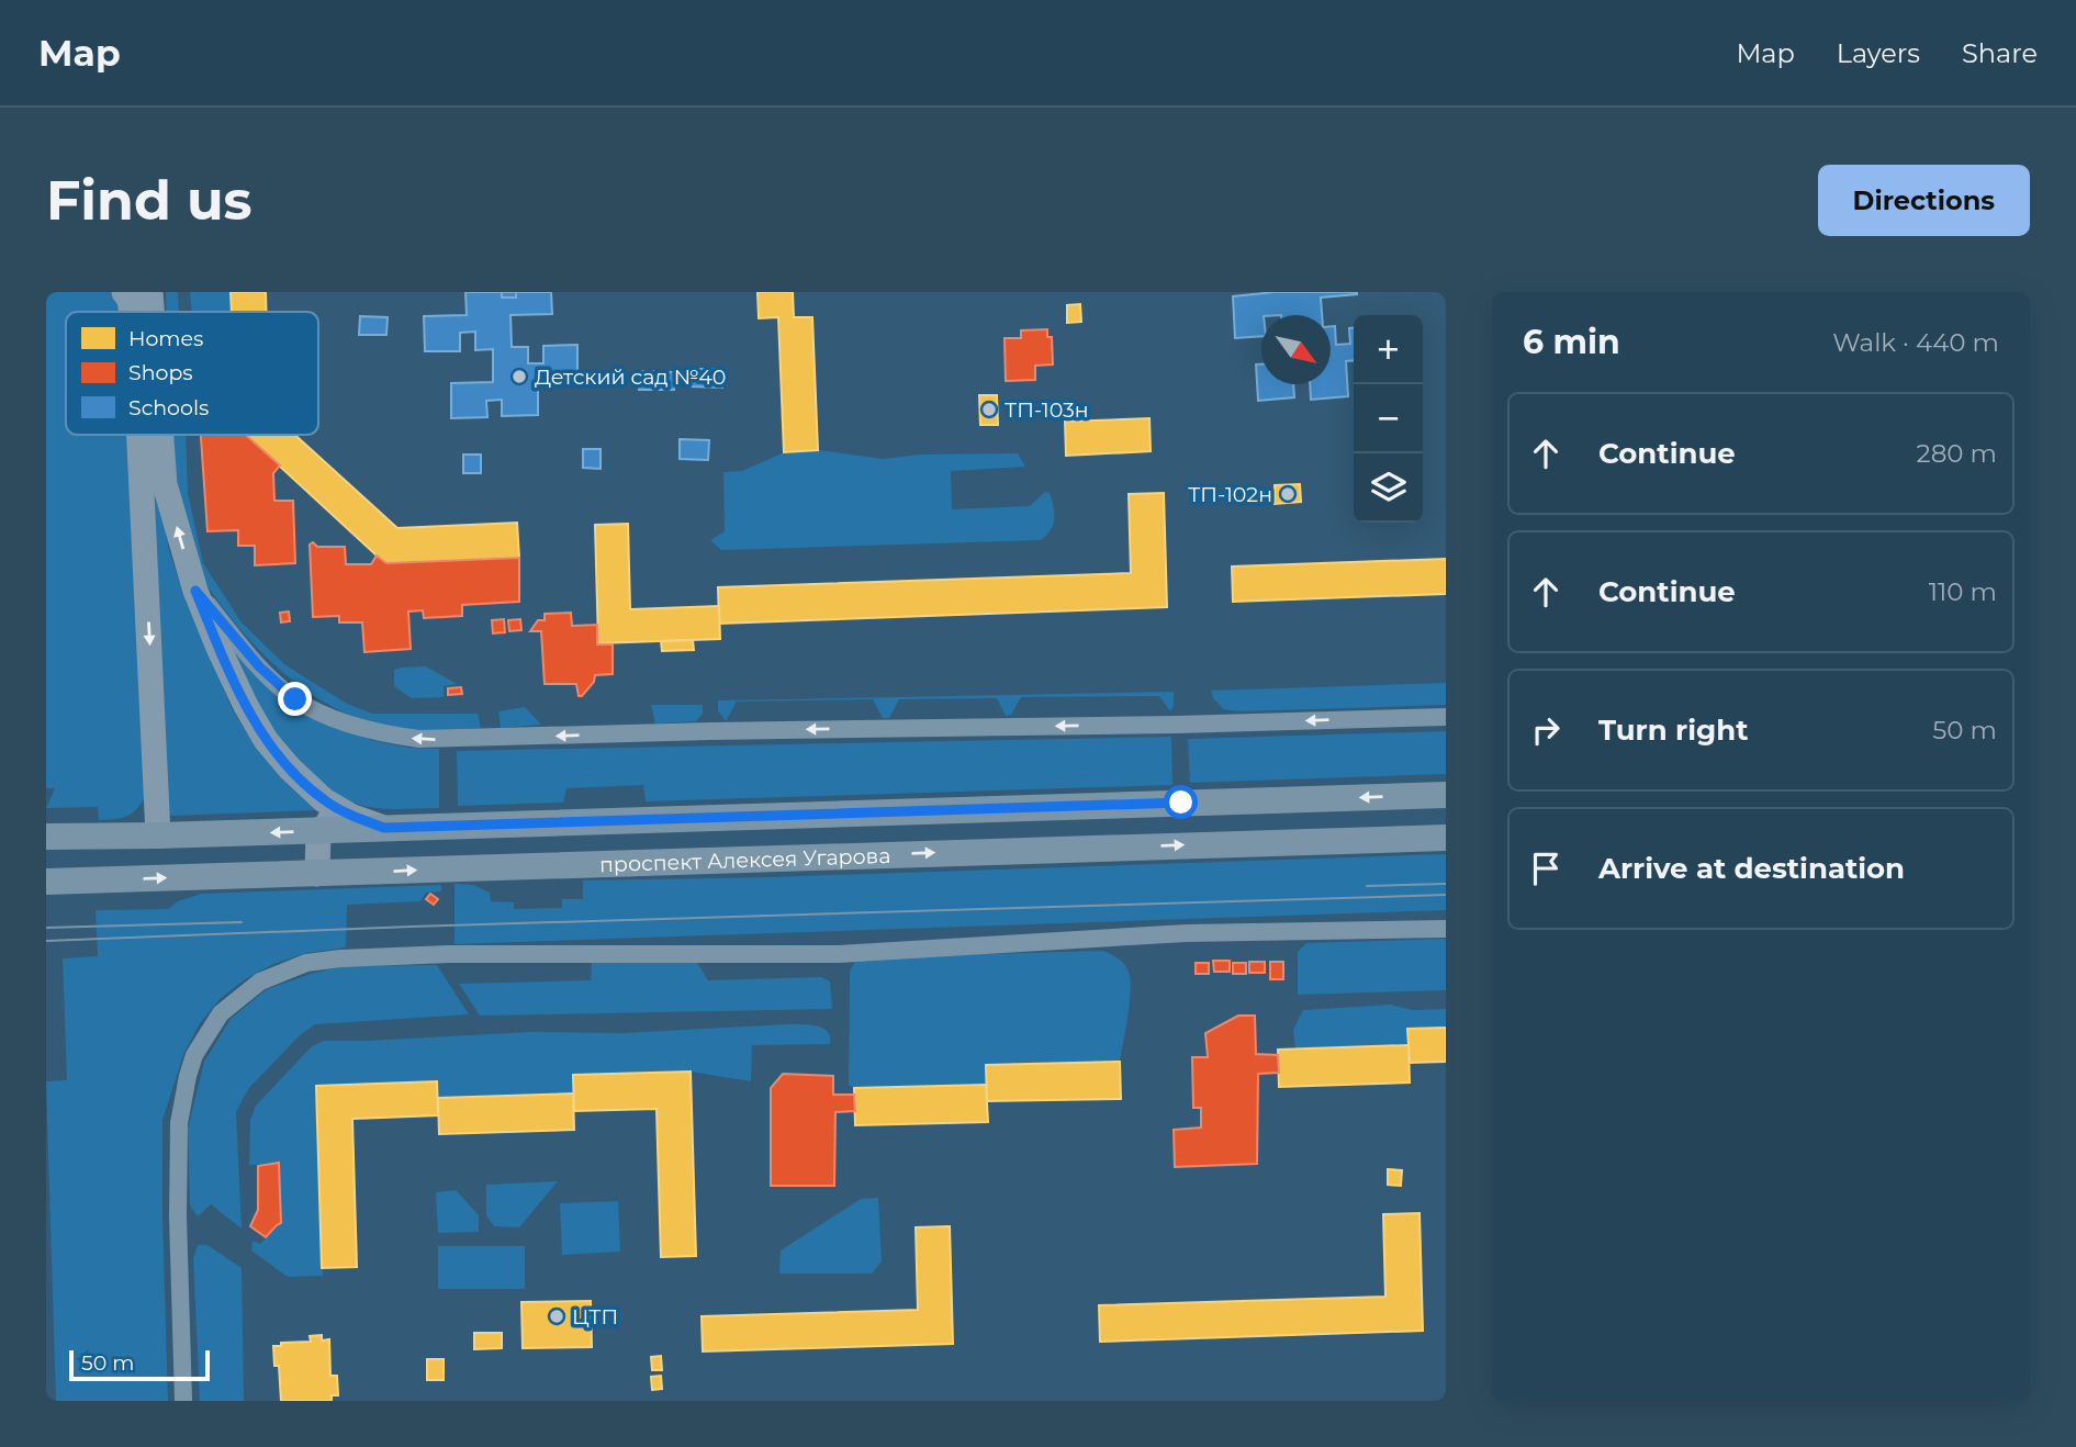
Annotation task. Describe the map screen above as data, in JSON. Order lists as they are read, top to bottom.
{
  "streets": {
    "main road": ["проспект Алексея Угарова"]
  },
  "places": [
    "Детский сад №40",
    "ТП-103н",
    "ТП-102н",
    "ЦТП"
  ],
  "legend": ["Homes", "Shops", "Schools"],
  "scale_bar": "50 m",
  "north": "bottom right",
  "page": {
    "header": "Map",
    "nav": ["Map", "Layers", "Share"],
    "buttons": "Directions",
    "title": "Find us",
    "heading": ["6 min", "Walk · 440 m"],
    "map_buttons": ["+", "−"],
    "list": [
      ["Continue", "280 m"],
      ["Continue", "110 m"],
      ["Turn right", "50 m"],
      "Arrive at destination"
    ],
    "scale": "50 m"
  }
}
